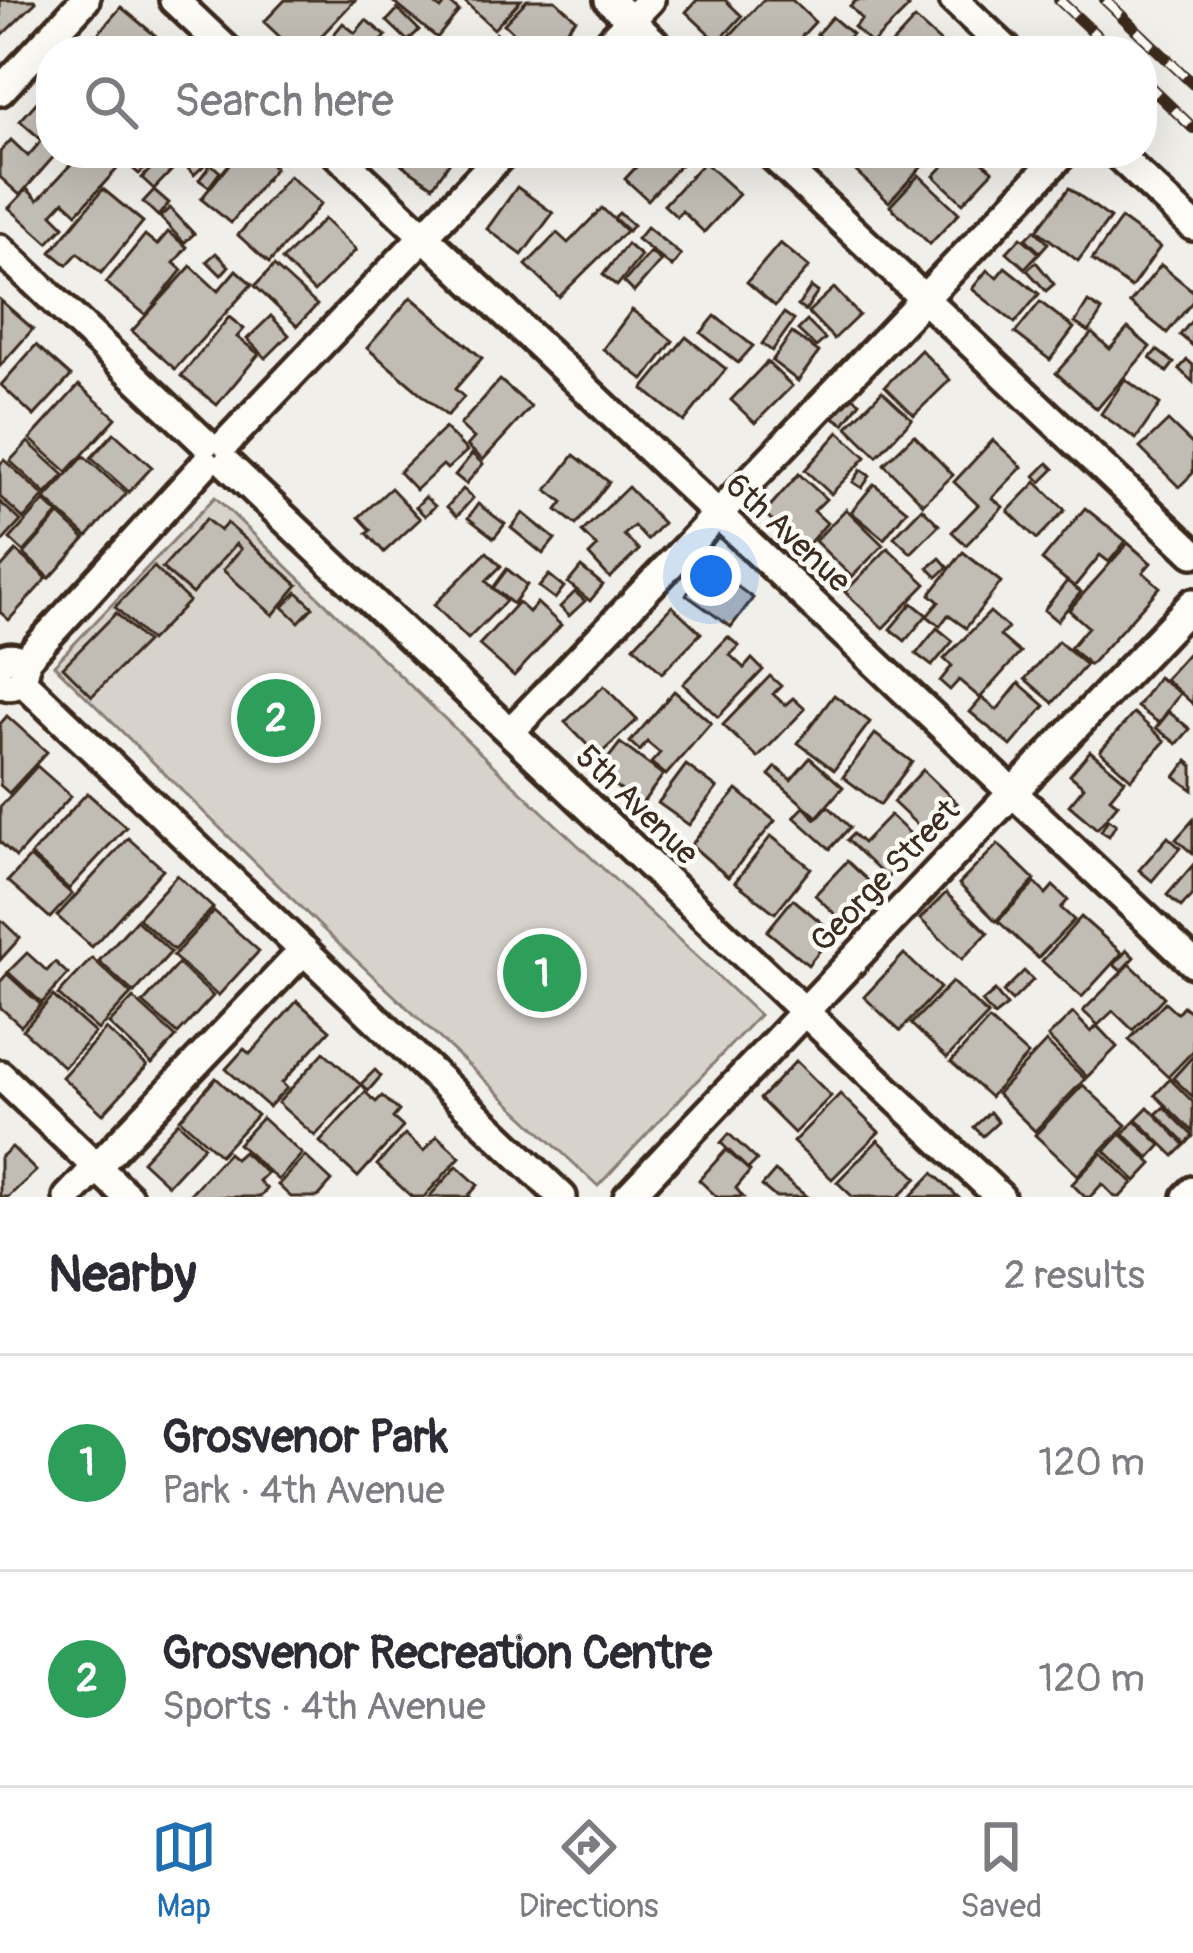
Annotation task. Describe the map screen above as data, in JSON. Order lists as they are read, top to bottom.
{
  "streets": {
    "street": ["6th Avenue", "5th Avenue", "George Street"]
  },
  "crossings": [
    ["6th Avenue", "George Street"],
    ["5th Avenue", "George Street"]
  ],
  "page": {
    "search": "Search here",
    "pins": ["2", "1"],
    "heading": ["Nearby", "2 results"],
    "list": [
      {
        "mark": "1",
        "name": "Grosvenor Park",
        "note": "Park · 4th Avenue",
        "value": "120 m"
      },
      {
        "mark": "2",
        "name": "Grosvenor Recreation Centre",
        "note": "Sports · 4th Avenue",
        "value": "120 m"
      }
    ],
    "nav": ["Map", "Directions", "Saved"]
  }
}
